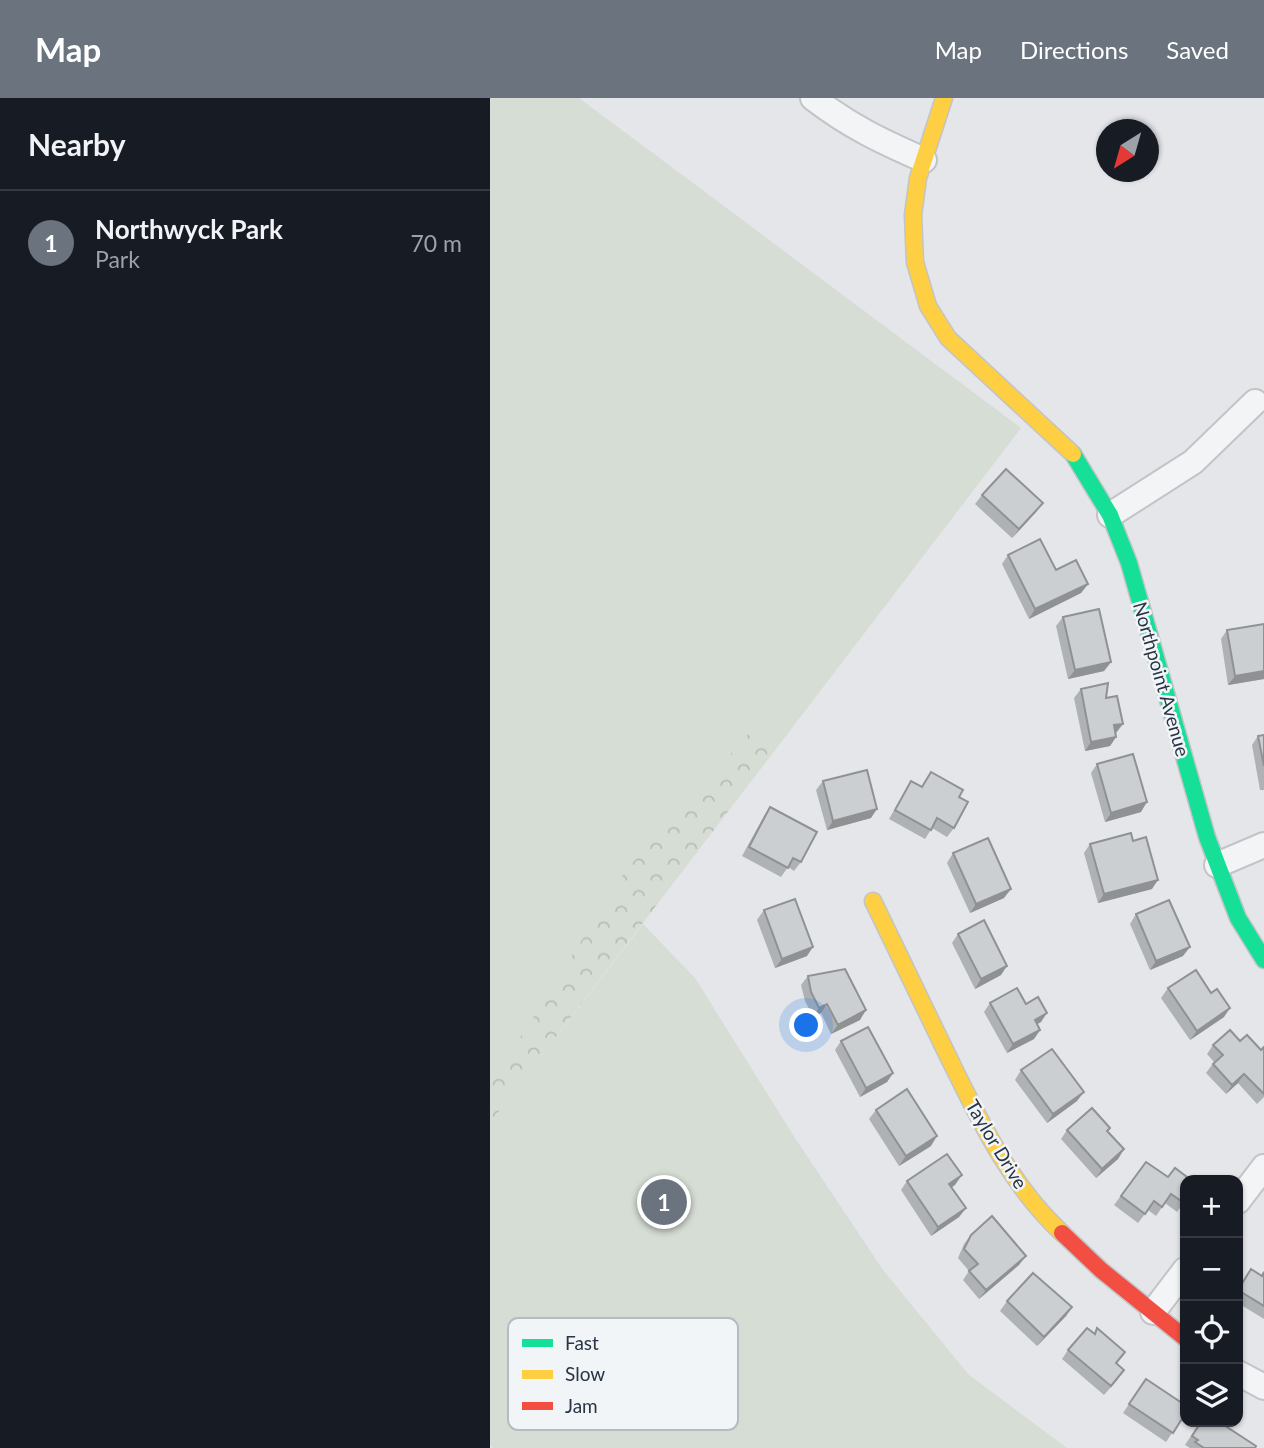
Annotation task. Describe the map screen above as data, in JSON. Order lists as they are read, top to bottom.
{
  "streets": {
    "street": ["Northpoint Avenue", "Taylor Drive"]
  },
  "legend": ["Fast", "Slow", "Jam"],
  "north": "bottom left",
  "page": {
    "header": "Map",
    "nav": ["Map", "Directions", "Saved"],
    "heading": "Nearby",
    "list": [
      {
        "mark": "1",
        "name": "Northwyck Park",
        "note": "Park",
        "value": "70 m"
      }
    ],
    "map_buttons": ["+", "−"],
    "pins": "1"
  }
}
